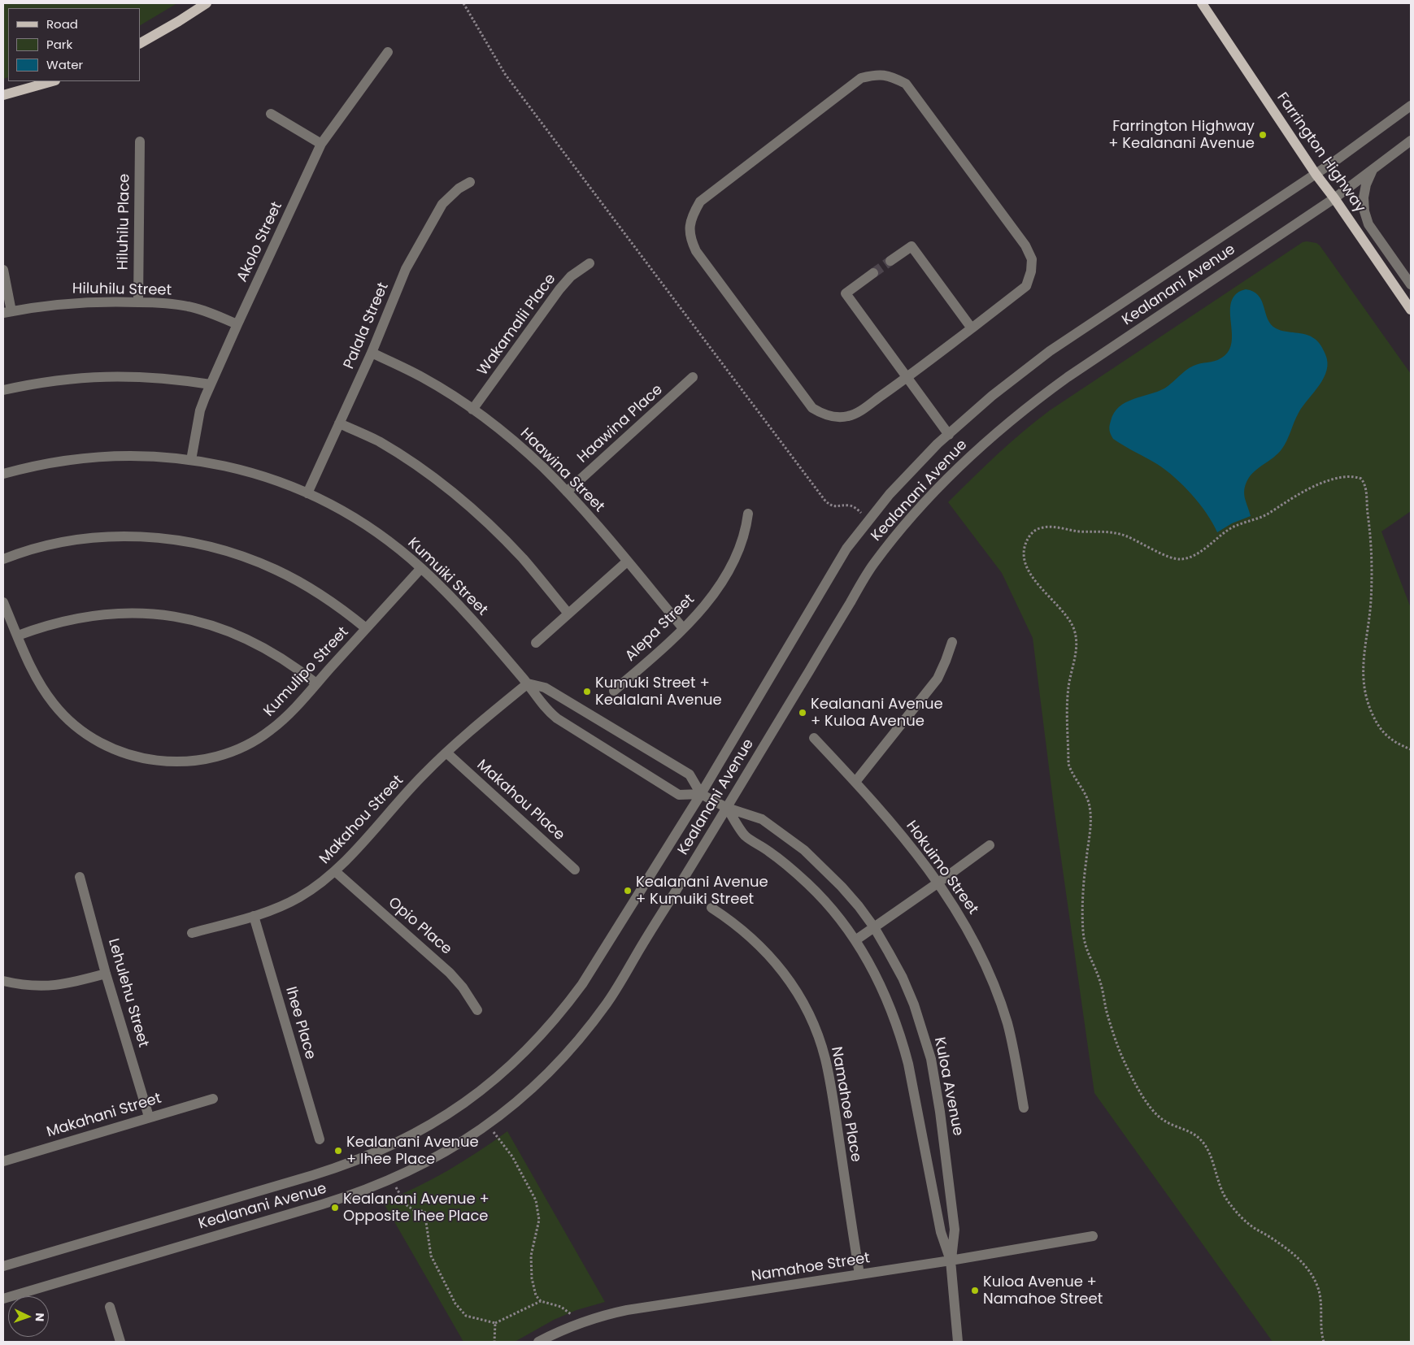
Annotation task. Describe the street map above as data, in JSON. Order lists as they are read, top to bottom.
{
  "streets": {
    "main road": ["Farrington Highway"],
    "street": [
      "Hiluhilu Place",
      "Akolo Street",
      "Kealanani Avenue",
      "Hiluhilu Street",
      "Wakamalii Place",
      "Palala Street",
      "Haawina Place",
      "Haawina Street",
      "Kumuiki Street",
      "Alepa Street",
      "Kumulipo Street",
      "Makahou Place",
      "Makahou Street",
      "Hokuimo Street",
      "Opio Place",
      "Lehulehu Street",
      "Ihee Place",
      "Kuloa Avenue",
      "Namahoe Place",
      "Makahani Street",
      "Namahoe Street"
    ]
  },
  "crossings": [
    ["Farrington Highway", "Kealanani Avenue"],
    ["Hiluhilu Place", "Hiluhilu Street"],
    ["Akolo Street", "Hiluhilu Street"],
    ["Akolo Street", "Kumuiki Street"],
    ["Kealanani Avenue", "Kumuiki Street"],
    ["Kealanani Avenue", "Kuloa Avenue"],
    ["Wakamalii Place", "Haawina Street"],
    ["Palala Street", "Haawina Street"],
    ["Palala Street", "Kumuiki Street"],
    ["Haawina Place", "Haawina Street"],
    ["Haawina Street", "Alepa Street"],
    ["Kumuiki Street", "Kumulipo Street"],
    ["Kumuiki Street", "Makahou Street"],
    ["Kumuiki Street", "Kuloa Avenue"],
    ["Makahou Place", "Makahou Street"],
    ["Makahou Street", "Opio Place"],
    ["Makahou Street", "Ihee Place"],
    ["Lehulehu Street", "Makahani Street"],
    ["Kuloa Avenue", "Namahoe Street"],
    ["Namahoe Place", "Namahoe Street"]
  ],
  "places": [
    "Farrington Highway + Kealanani Avenue",
    "Kumuki Street + Kealalani Avenue",
    "Kealanani Avenue + Kuloa Avenue",
    "Kealanani Avenue + Kumuiki Street",
    "Kealanani Avenue + Ihee Place",
    "Kealanani Avenue + Opposite Ihee Place",
    "Kuloa Avenue + Namahoe Street"
  ],
  "legend": ["Road", "Park", "Water"],
  "north": "right"
}
